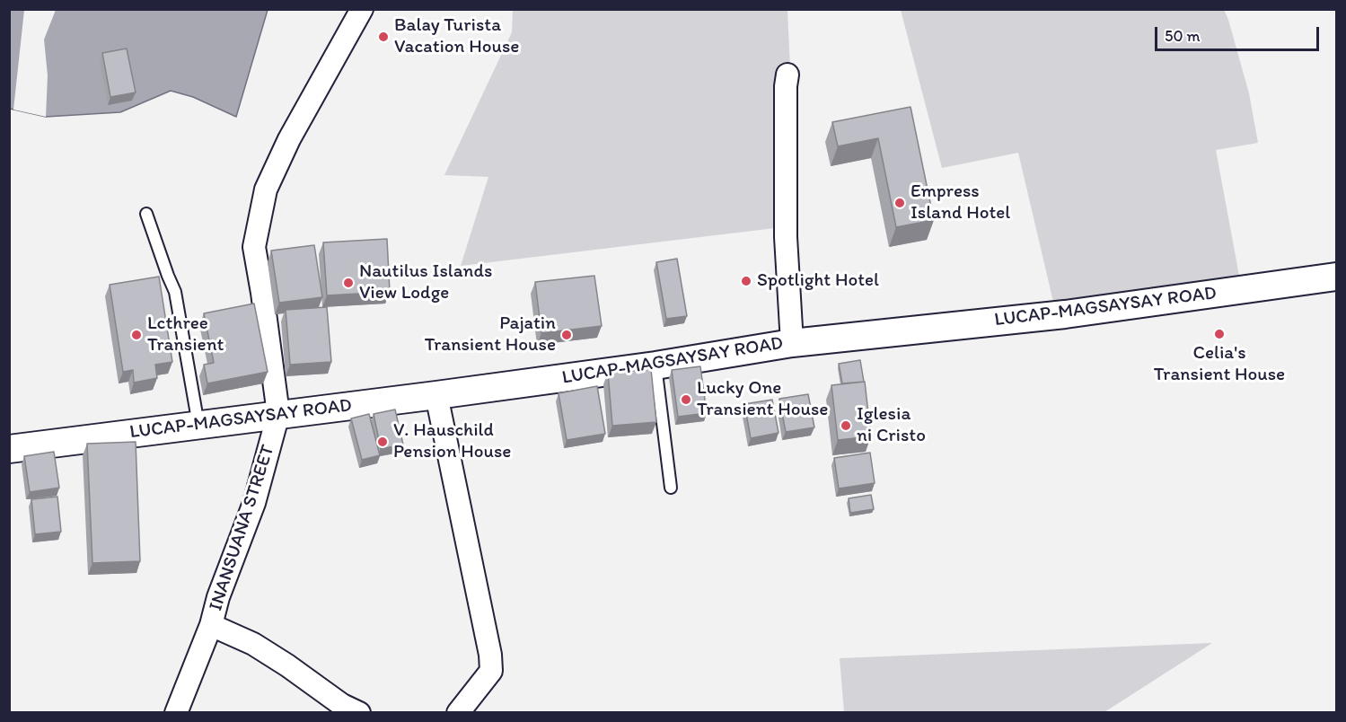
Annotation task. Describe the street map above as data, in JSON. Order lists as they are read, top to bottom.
{
  "streets": {
    "street": ["LUCAP-MAGSAYSAY ROAD", "INANSUANA STREET"]
  },
  "crossings": [
    ["LUCAP-MAGSAYSAY ROAD", "INANSUANA STREET"]
  ],
  "places": [
    "Balay Turista Vacation House",
    "Empress Island Hotel",
    "Spotlight Hotel",
    "Nautilus Islands View Lodge",
    "Celia's Transient House",
    "Lcthree Transient",
    "Pajatin Transient House",
    "Lucky One Transient House",
    "Iglesia ni Cristo",
    "V. Hauschild Pension House"
  ],
  "scale_bar": "50 m"
}
